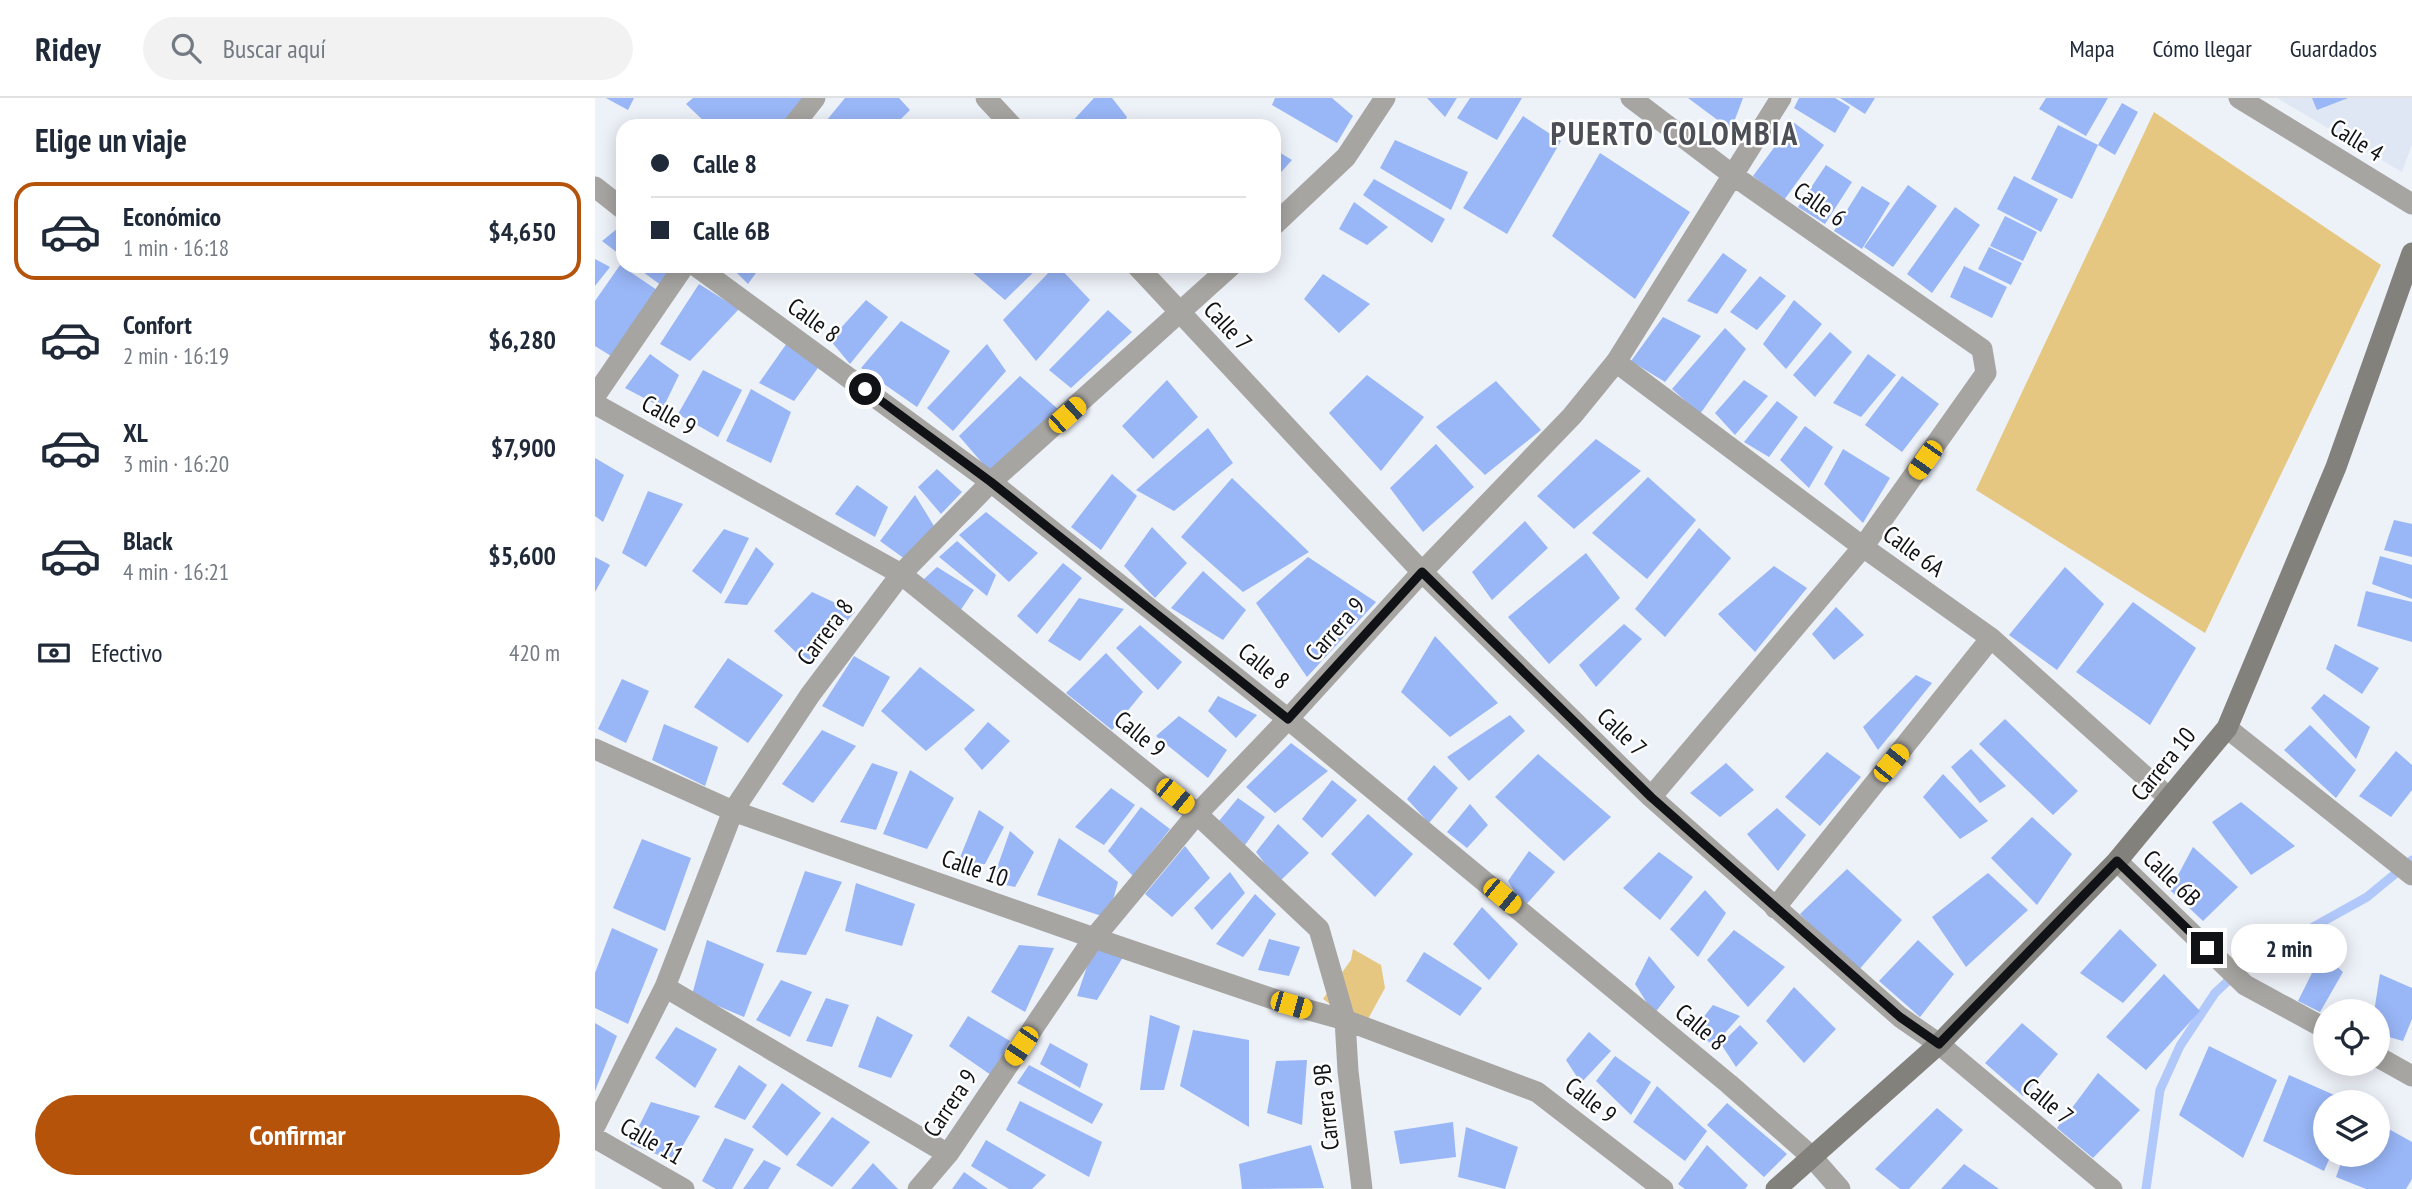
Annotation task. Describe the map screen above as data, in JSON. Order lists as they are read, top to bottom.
{
  "streets": {
    "street": [
      "Calle 4",
      "Calle 6",
      "Calle 8",
      "Calle 7",
      "Calle 9",
      "Calle 6A",
      "Carrera 9",
      "Carrera 8",
      "Carrera 10",
      "Calle 10",
      "Calle 6B",
      "Carrera 9B",
      "Calle 11"
    ]
  },
  "crossings": [
    ["Calle 6", "Calle 6A"],
    ["Calle 6", "Carrera 9"],
    ["Calle 8", "Carrera 9"],
    ["Calle 8", "Carrera 8"],
    ["Calle 8", "Carrera 10"],
    ["Calle 7", "Carrera 9"],
    ["Calle 7", "Carrera 8"],
    ["Calle 7", "Carrera 10"],
    ["Calle 9", "Carrera 9"],
    ["Calle 9", "Carrera 8"],
    ["Calle 9", "Calle 10"],
    ["Calle 9", "Carrera 9B"],
    ["Calle 6A", "Carrera 9"],
    ["Calle 6A", "Carrera 10"],
    ["Carrera 9", "Calle 10"],
    ["Carrera 8", "Calle 10"],
    ["Carrera 10", "Calle 6B"],
    ["Calle 10", "Carrera 9B"]
  ],
  "districts": ["PUERTO COLOMBIA"],
  "page": {
    "header": "Ridey",
    "search": "Buscar aquí",
    "nav": ["Mapa", "Cómo llegar", "Guardados"],
    "heading": "Elige un viaje",
    "banner": ["Calle 8", "Calle 6B"],
    "list": [
      {
        "name": "Económico",
        "note": "1 min · 16:18",
        "value": "$4,650"
      },
      {
        "name": "Confort",
        "note": "2 min · 16:19",
        "value": "$6,280"
      },
      {
        "name": "XL",
        "note": "3 min · 16:20",
        "value": "$7,900"
      },
      {
        "name": "Black",
        "note": "4 min · 16:21",
        "value": "$5,600"
      }
    ],
    "pay": ["Efectivo", "420 m"],
    "bubble": "2 min",
    "buttons": "Confirmar"
  }
}
